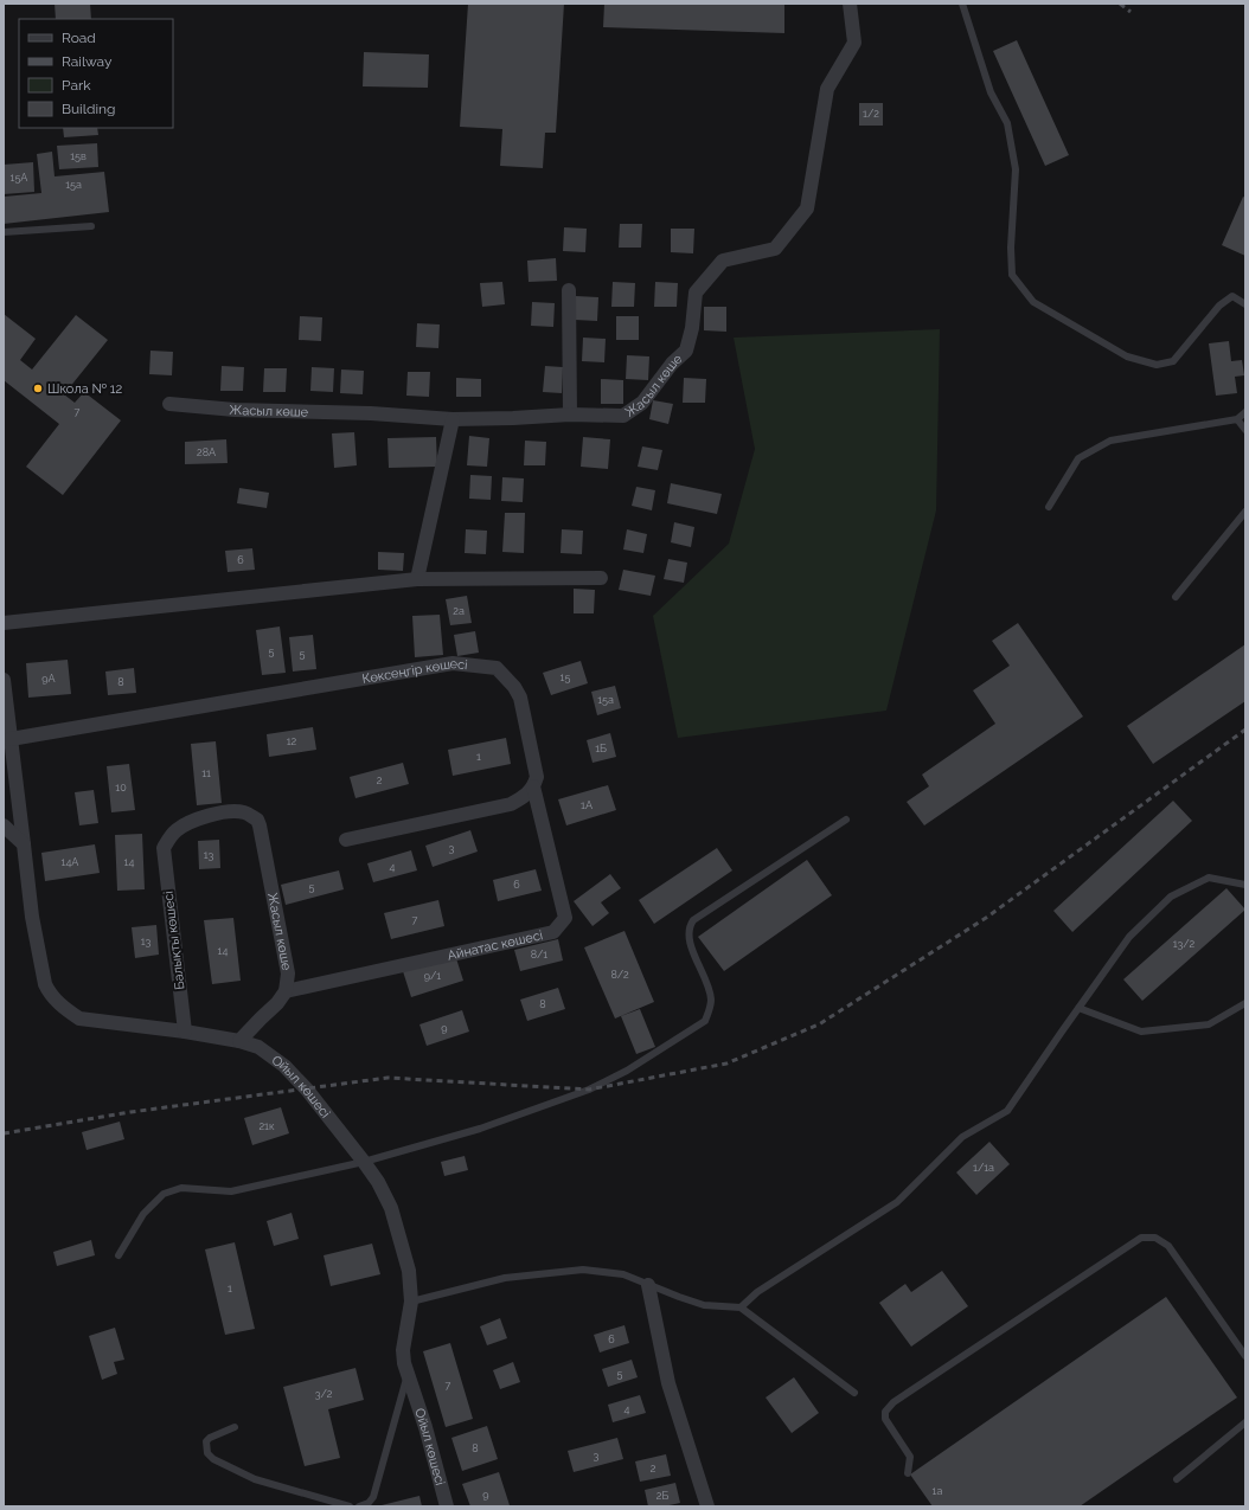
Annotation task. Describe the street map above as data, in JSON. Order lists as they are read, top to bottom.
{
  "streets": {
    "street": [
      "Жасыл көше",
      "Көксеңгір көшесі",
      "Балықты көшесі",
      "Айнатас көшесі",
      "Ойыл көшесі"
    ]
  },
  "crossings": [
    ["Жасыл көше", "Балықты көшесі"],
    ["Жасыл көше", "Айнатас көшесі"],
    ["Көксеңгір көшесі", "Айнатас көшесі"],
    ["Көксеңгір көшесі", "Ойыл көшесі"],
    ["Балықты көшесі", "Ойыл көшесі"]
  ],
  "places": ["Школа № 12"],
  "house_numbers": [
    "1/2",
    "15в",
    "15А",
    "15а",
    "7",
    "28А",
    "6",
    "2а",
    "5",
    "5",
    "15",
    "9А",
    "8",
    "15а",
    "12",
    "1Б",
    "1",
    "11",
    "2",
    "10",
    "1А",
    "3",
    "13",
    "14А",
    "14",
    "4",
    "6",
    "5",
    "7",
    "13",
    "13/2",
    "14",
    "8/1",
    "8/2",
    "9/1",
    "8",
    "9",
    "21к",
    "1/1а",
    "1",
    "6",
    "5",
    "7",
    "3/2",
    "4",
    "8",
    "3",
    "2",
    "1а",
    "9",
    "2Б"
  ],
  "legend": [
    "Road",
    "Railway",
    "Park",
    "Building"
  ]
}
